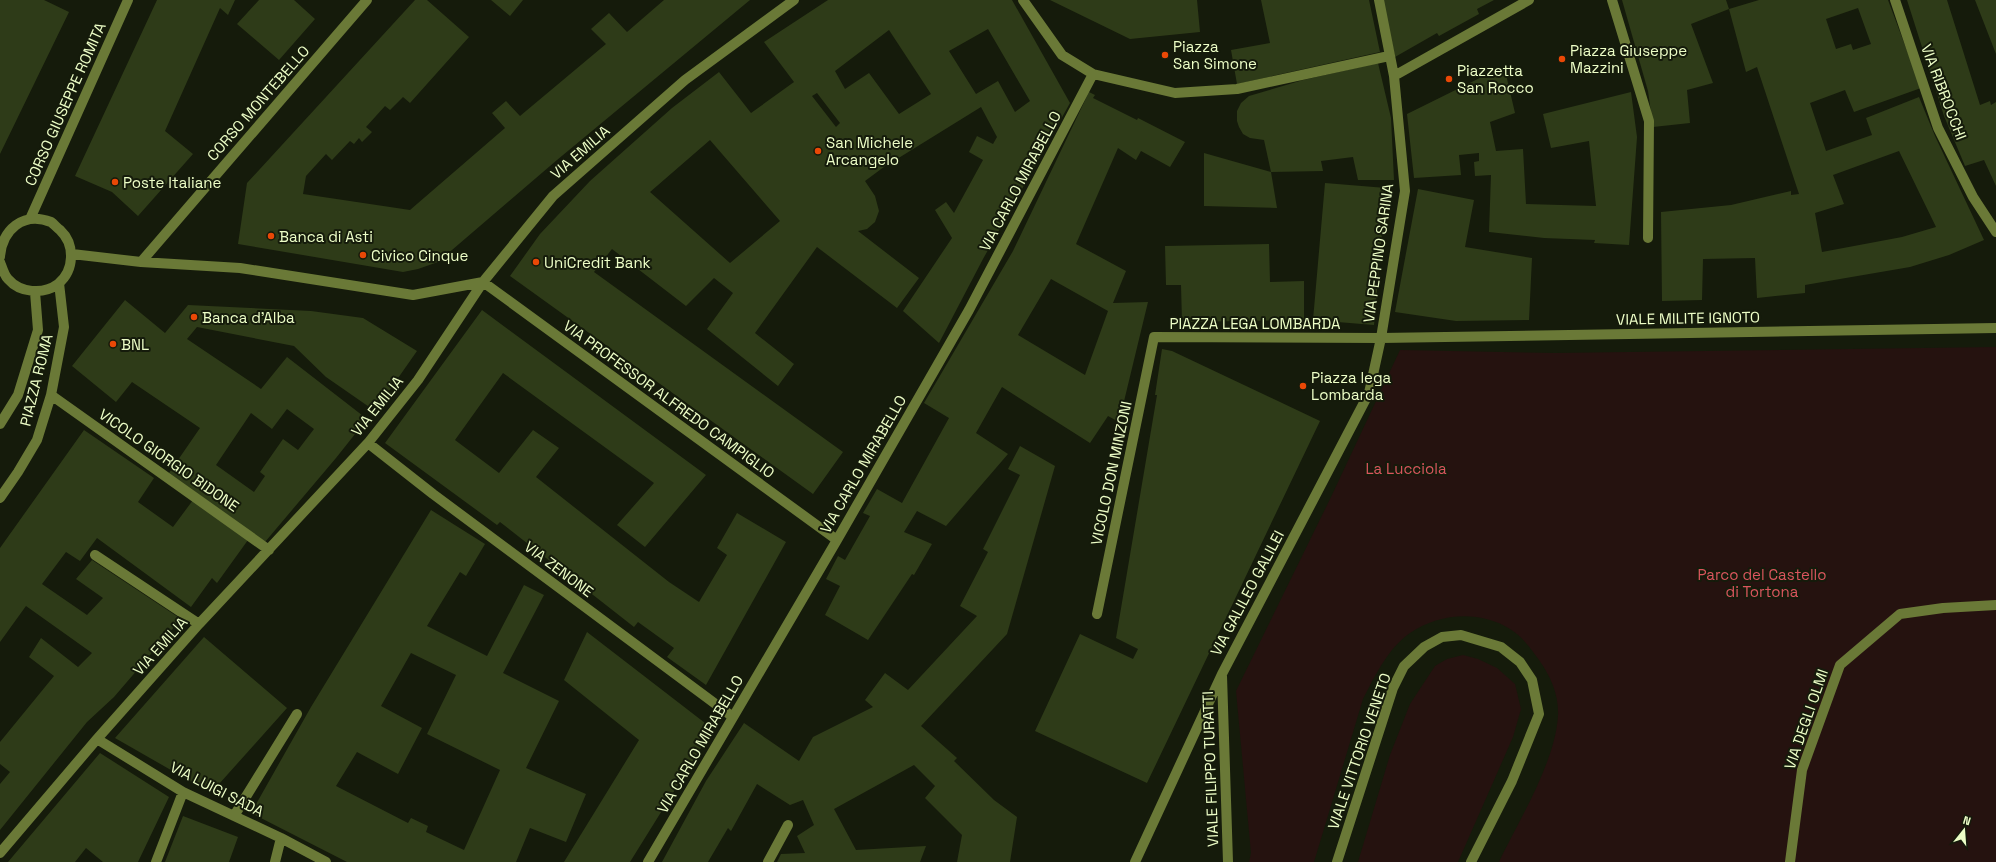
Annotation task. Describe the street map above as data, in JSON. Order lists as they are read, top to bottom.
{
  "streets": {
    "street": [
      "VIA RIBROCCHI",
      "CORSO MONTEBELLO",
      "CORSO GIUSEPPE ROMITA",
      "VIA EMILIA",
      "VIA CARLO MIRABELLO",
      "VIA PEPPINO SARINA",
      "VIALE MILITE IGNOTO",
      "PIAZZA LEGA LOMBARDA",
      "PIAZZA ROMA",
      "VIA PROFESSOR ALFREDO CAMPIGLIO",
      "VICOLO GIORGIO BIDONE",
      "VICOLO DON MINZONI",
      "VIA ZENONE",
      "VIA GALILEO GALILEI",
      "VIA DEGLI OLMI",
      "VIALE VITTORIO VENETO",
      "VIALE FILIPPO TURATTI",
      "VIA LUIGI SADA"
    ]
  },
  "crossings": [
    ["VIA EMILIA", "VIA PROFESSOR ALFREDO CAMPIGLIO"],
    ["VIA EMILIA", "VICOLO GIORGIO BIDONE"],
    ["VIA EMILIA", "VIA ZENONE"],
    ["VIA EMILIA", "VIA LUIGI SADA"],
    ["VIA CARLO MIRABELLO", "VIA PROFESSOR ALFREDO CAMPIGLIO"],
    ["VIA CARLO MIRABELLO", "VIA ZENONE"],
    ["VIA PEPPINO SARINA", "VIALE MILITE IGNOTO"],
    ["VIA PEPPINO SARINA", "PIAZZA LEGA LOMBARDA"],
    ["VIA PEPPINO SARINA", "VIA GALILEO GALILEI"],
    ["VIALE MILITE IGNOTO", "PIAZZA LEGA LOMBARDA"],
    ["VIALE MILITE IGNOTO", "VIA GALILEO GALILEI"],
    ["PIAZZA LEGA LOMBARDA", "VICOLO DON MINZONI"],
    ["PIAZZA LEGA LOMBARDA", "VIA GALILEO GALILEI"],
    ["PIAZZA ROMA", "VICOLO GIORGIO BIDONE"],
    ["VIA GALILEO GALILEI", "VIALE FILIPPO TURATTI"]
  ],
  "parks": ["La Lucciola", "Parco del Castello di Tortona"],
  "places": [
    "Piazza San Simone",
    "Piazza Giuseppe Mazzini",
    "Piazzetta San Rocco",
    "San Michele Arcangelo",
    "Poste Italiane",
    "Banca di Asti",
    "Civico Cinque",
    "UniCredit Bank",
    "Banca d'Alba",
    "BNL",
    "Piazza lega Lombarda"
  ],
  "north": "top"
}
